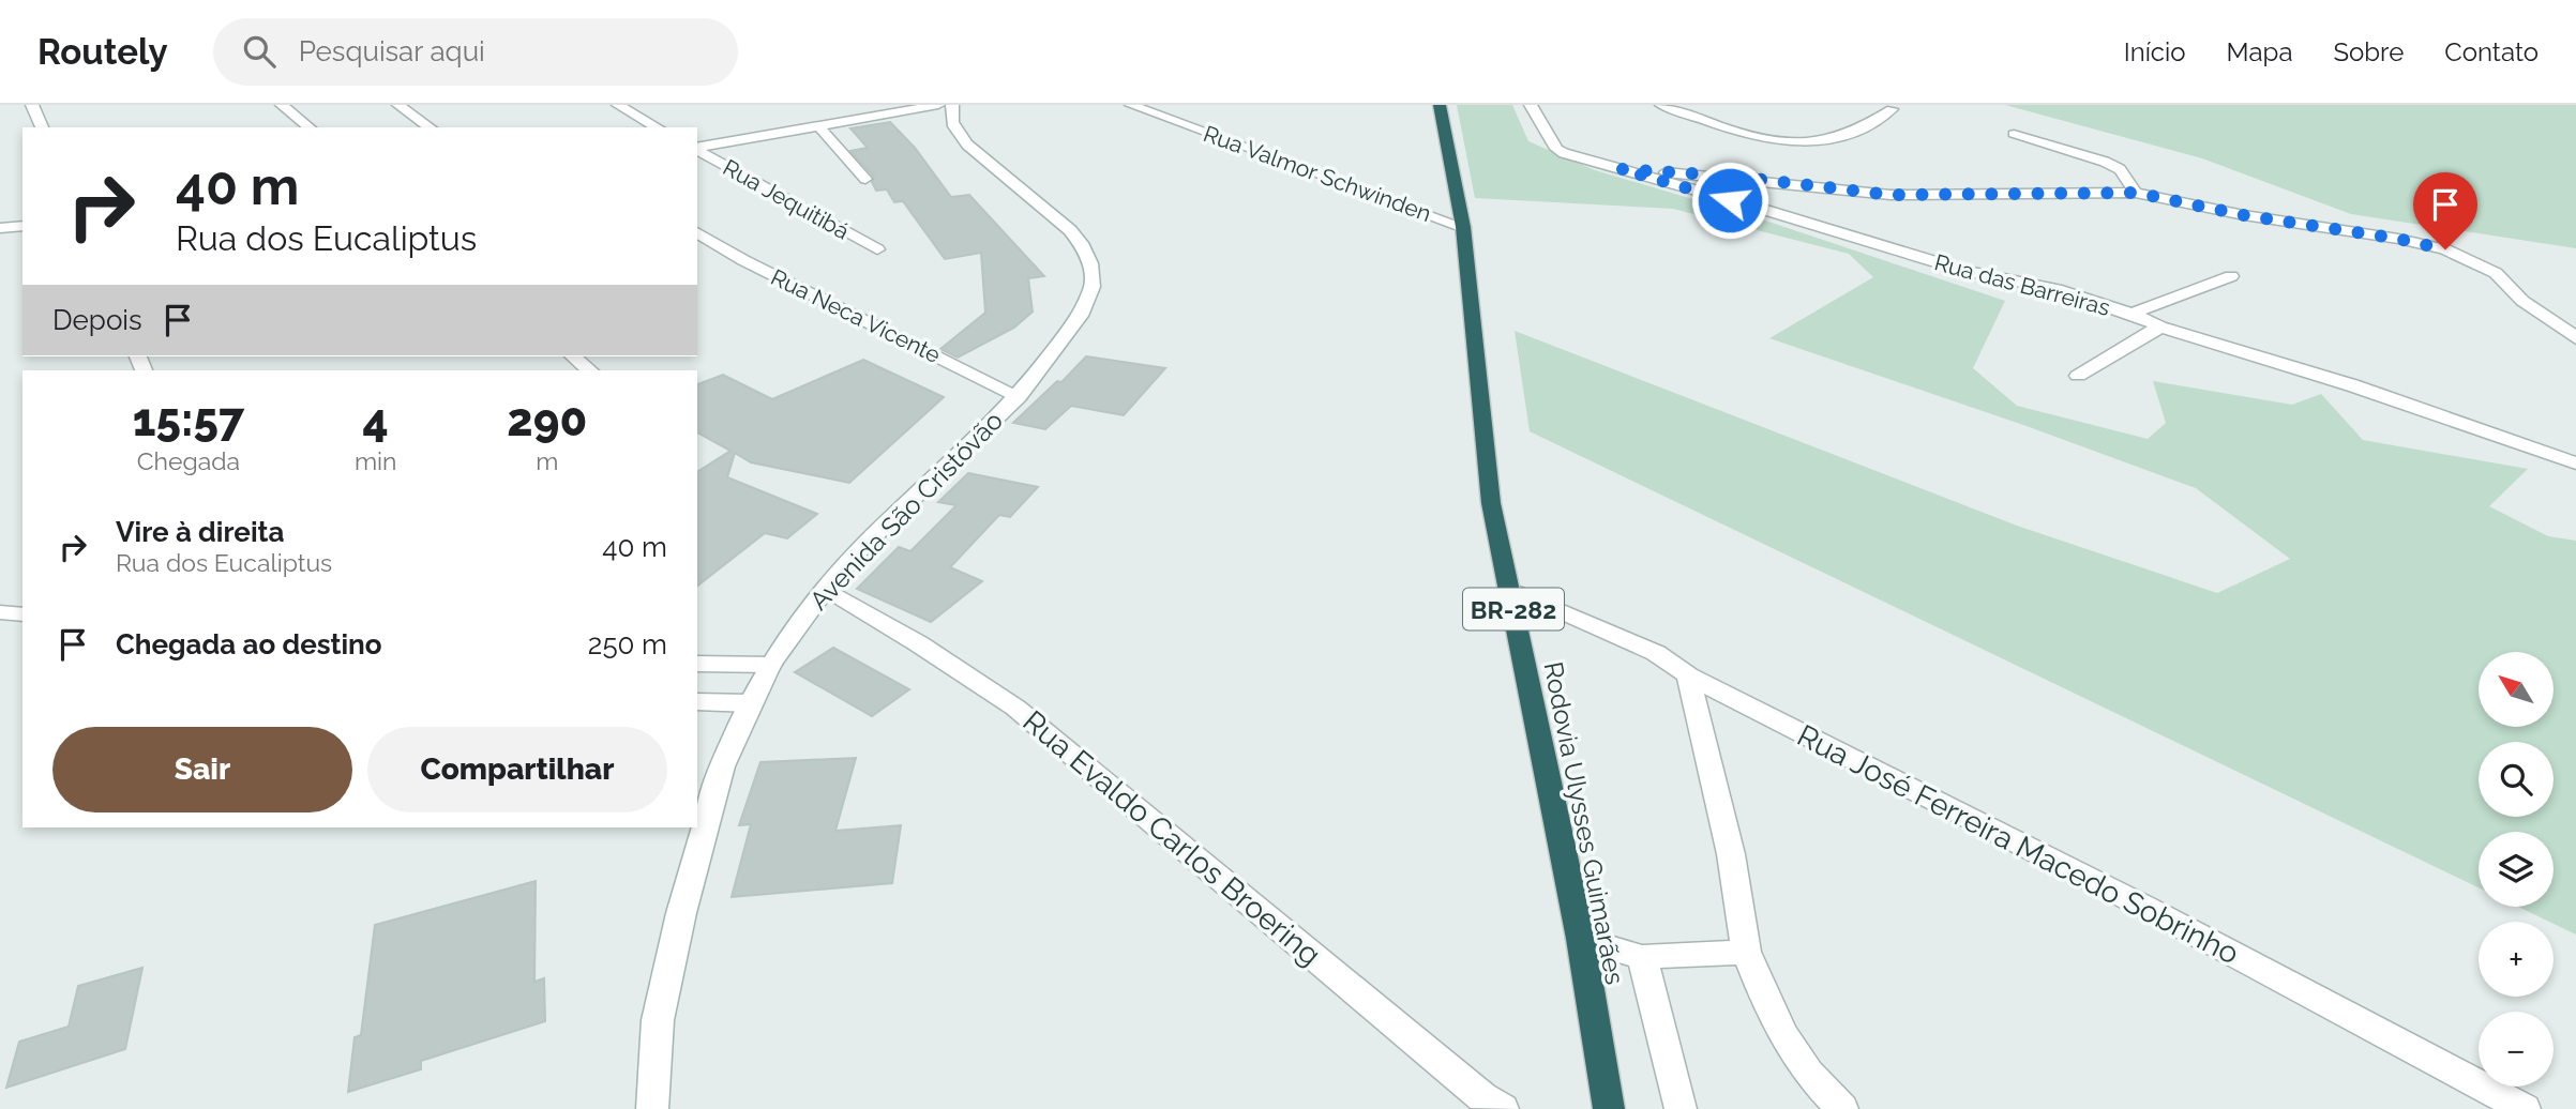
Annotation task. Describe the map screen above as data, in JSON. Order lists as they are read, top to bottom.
{
  "streets": {
    "highway": ["BR-282", "Rodovia Ulysses Guimarães"],
    "street": [
      "Rua Valmor Schwinden",
      "Rua Jequitibá",
      "Rua das Barreiras",
      "Rua Neca Vicente",
      "Avenida São Cristóvão",
      "Rua Evaldo Carlos Broering",
      "Rua José Ferreira Macedo Sobrinho"
    ]
  },
  "crossings": [
    ["Rua Valmor Schwinden", "Rodovia Ulysses Guimarães"],
    ["Rua Neca Vicente", "Avenida São Cristóvão"],
    ["Avenida São Cristóvão", "Rua Evaldo Carlos Broering"],
    ["Rodovia Ulysses Guimarães", "Rua José Ferreira Macedo Sobrinho"]
  ],
  "north": "top left",
  "page": {
    "header": "Routely",
    "search": "Pesquisar aqui",
    "nav": [
      "Início",
      "Mapa",
      "Sobre",
      "Contato"
    ],
    "turn": ["40 m", "Rua dos Eucaliptus"],
    "then": "Depois",
    "eta": [
      "15:57",
      "Chegada",
      "4",
      "min",
      "290",
      "m"
    ],
    "list": [
      {
        "name": "Vire à direita",
        "note": "Rua dos Eucaliptus",
        "value": "40 m"
      },
      {
        "name": "Chegada ao destino",
        "value": "250 m"
      }
    ],
    "map_buttons": ["+", "−"],
    "buttons": ["Sair", "Compartilhar"]
  }
}
